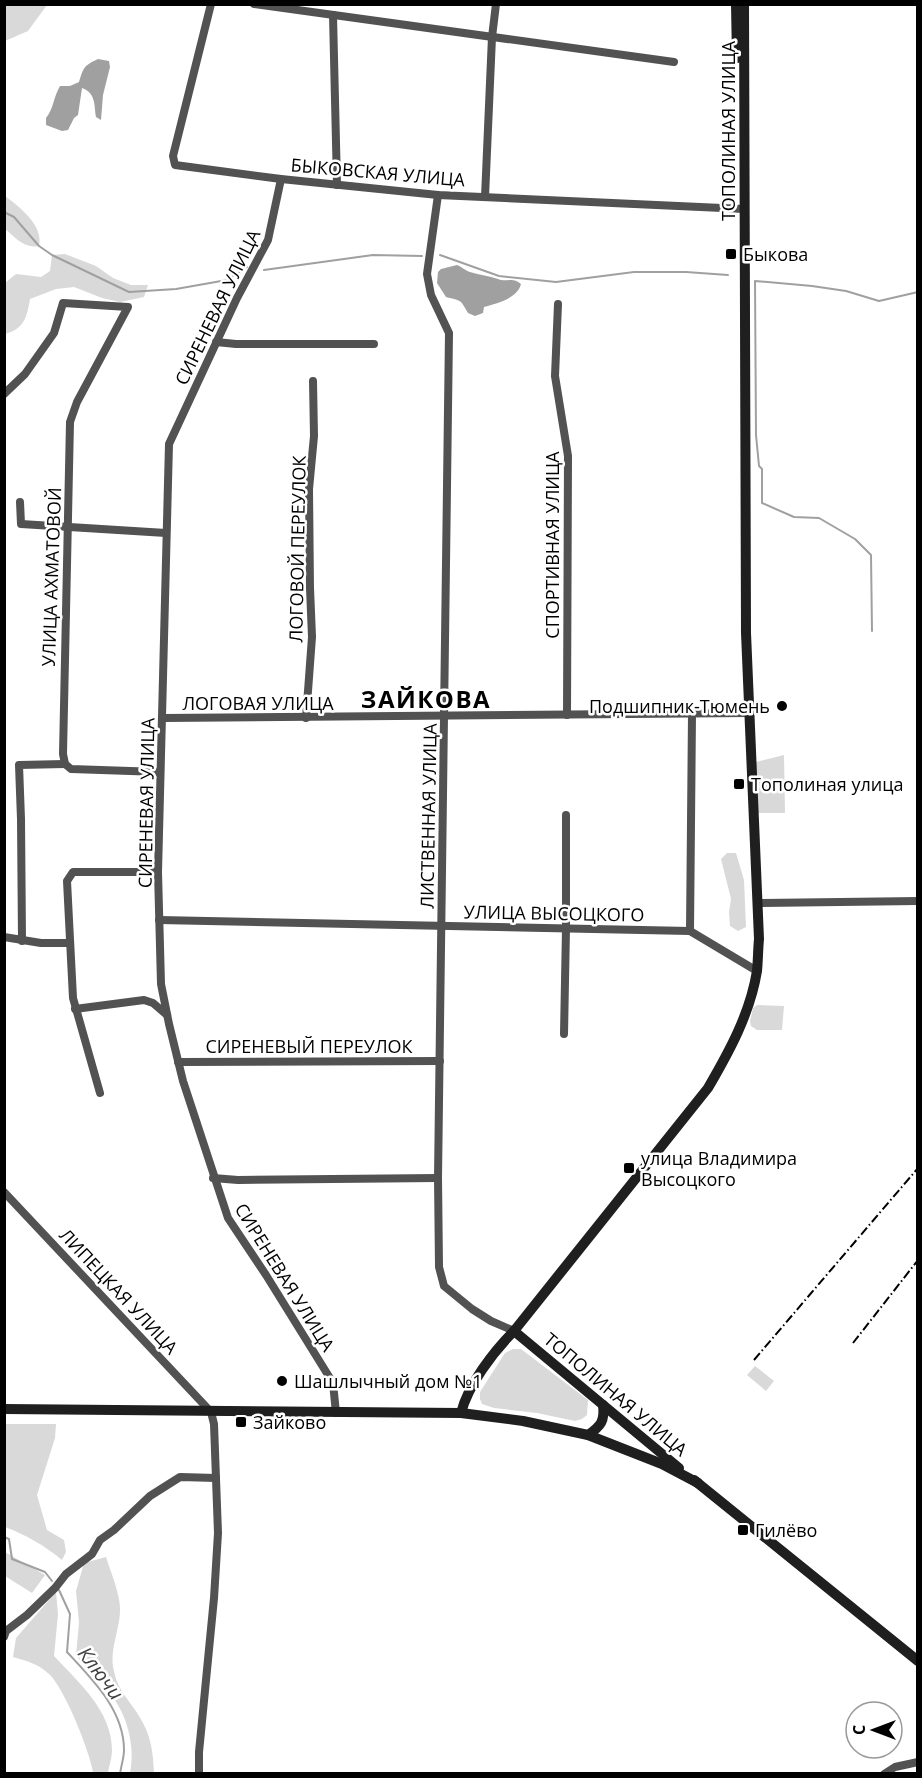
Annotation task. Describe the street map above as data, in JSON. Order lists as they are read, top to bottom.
{
  "streets": {
    "main road": ["ТОПОЛИНАЯ УЛИЦА"],
    "street": [
      "БЫКОВСКАЯ УЛИЦА",
      "СИРЕНЕВАЯ УЛИЦА",
      "СПОРТИВНАЯ УЛИЦА",
      "ЛОГОВОЙ ПЕРЕУЛОК",
      "УЛИЦА АХМАТОВОЙ",
      "ЛОГОВАЯ УЛИЦА",
      "ЛИСТВЕННАЯ УЛИЦА",
      "УЛИЦА ВЫСОЦКОГО",
      "СИРЕНЕВЫЙ ПЕРЕУЛОК",
      "ЛИПЕЦКАЯ УЛИЦА"
    ]
  },
  "crossings": [
    ["ТОПОЛИНАЯ УЛИЦА", "БЫКОВСКАЯ УЛИЦА"],
    ["ТОПОЛИНАЯ УЛИЦА", "ЛОГОВАЯ УЛИЦА"],
    ["ТОПОЛИНАЯ УЛИЦА", "ЛИСТВЕННАЯ УЛИЦА"],
    ["ТОПОЛИНАЯ УЛИЦА", "УЛИЦА ВЫСОЦКОГО"],
    ["БЫКОВСКАЯ УЛИЦА", "СИРЕНЕВАЯ УЛИЦА"],
    ["БЫКОВСКАЯ УЛИЦА", "ЛИСТВЕННАЯ УЛИЦА"],
    ["СИРЕНЕВАЯ УЛИЦА", "ЛОГОВАЯ УЛИЦА"],
    ["СИРЕНЕВАЯ УЛИЦА", "УЛИЦА ВЫСОЦКОГО"],
    ["СИРЕНЕВАЯ УЛИЦА", "СИРЕНЕВЫЙ ПЕРЕУЛОК"],
    ["СПОРТИВНАЯ УЛИЦА", "ЛОГОВАЯ УЛИЦА"],
    ["ЛОГОВОЙ ПЕРЕУЛОК", "ЛОГОВАЯ УЛИЦА"],
    ["ЛОГОВАЯ УЛИЦА", "ЛИСТВЕННАЯ УЛИЦА"],
    ["ЛИСТВЕННАЯ УЛИЦА", "УЛИЦА ВЫСОЦКОГО"],
    ["ЛИСТВЕННАЯ УЛИЦА", "СИРЕНЕВЫЙ ПЕРЕУЛОК"]
  ],
  "districts": ["ЗАЙКОВА"],
  "water": ["Ключи"],
  "places": {
    "transit": [
      "Быкова",
      "Тополиная улица",
      "улица Владимира Высоцкого",
      "Зайково",
      "Гилёво"
    ],
    "other": ["Подшипник-Тюмень", "Шашлычный дом №1"]
  },
  "north": "left"
}
